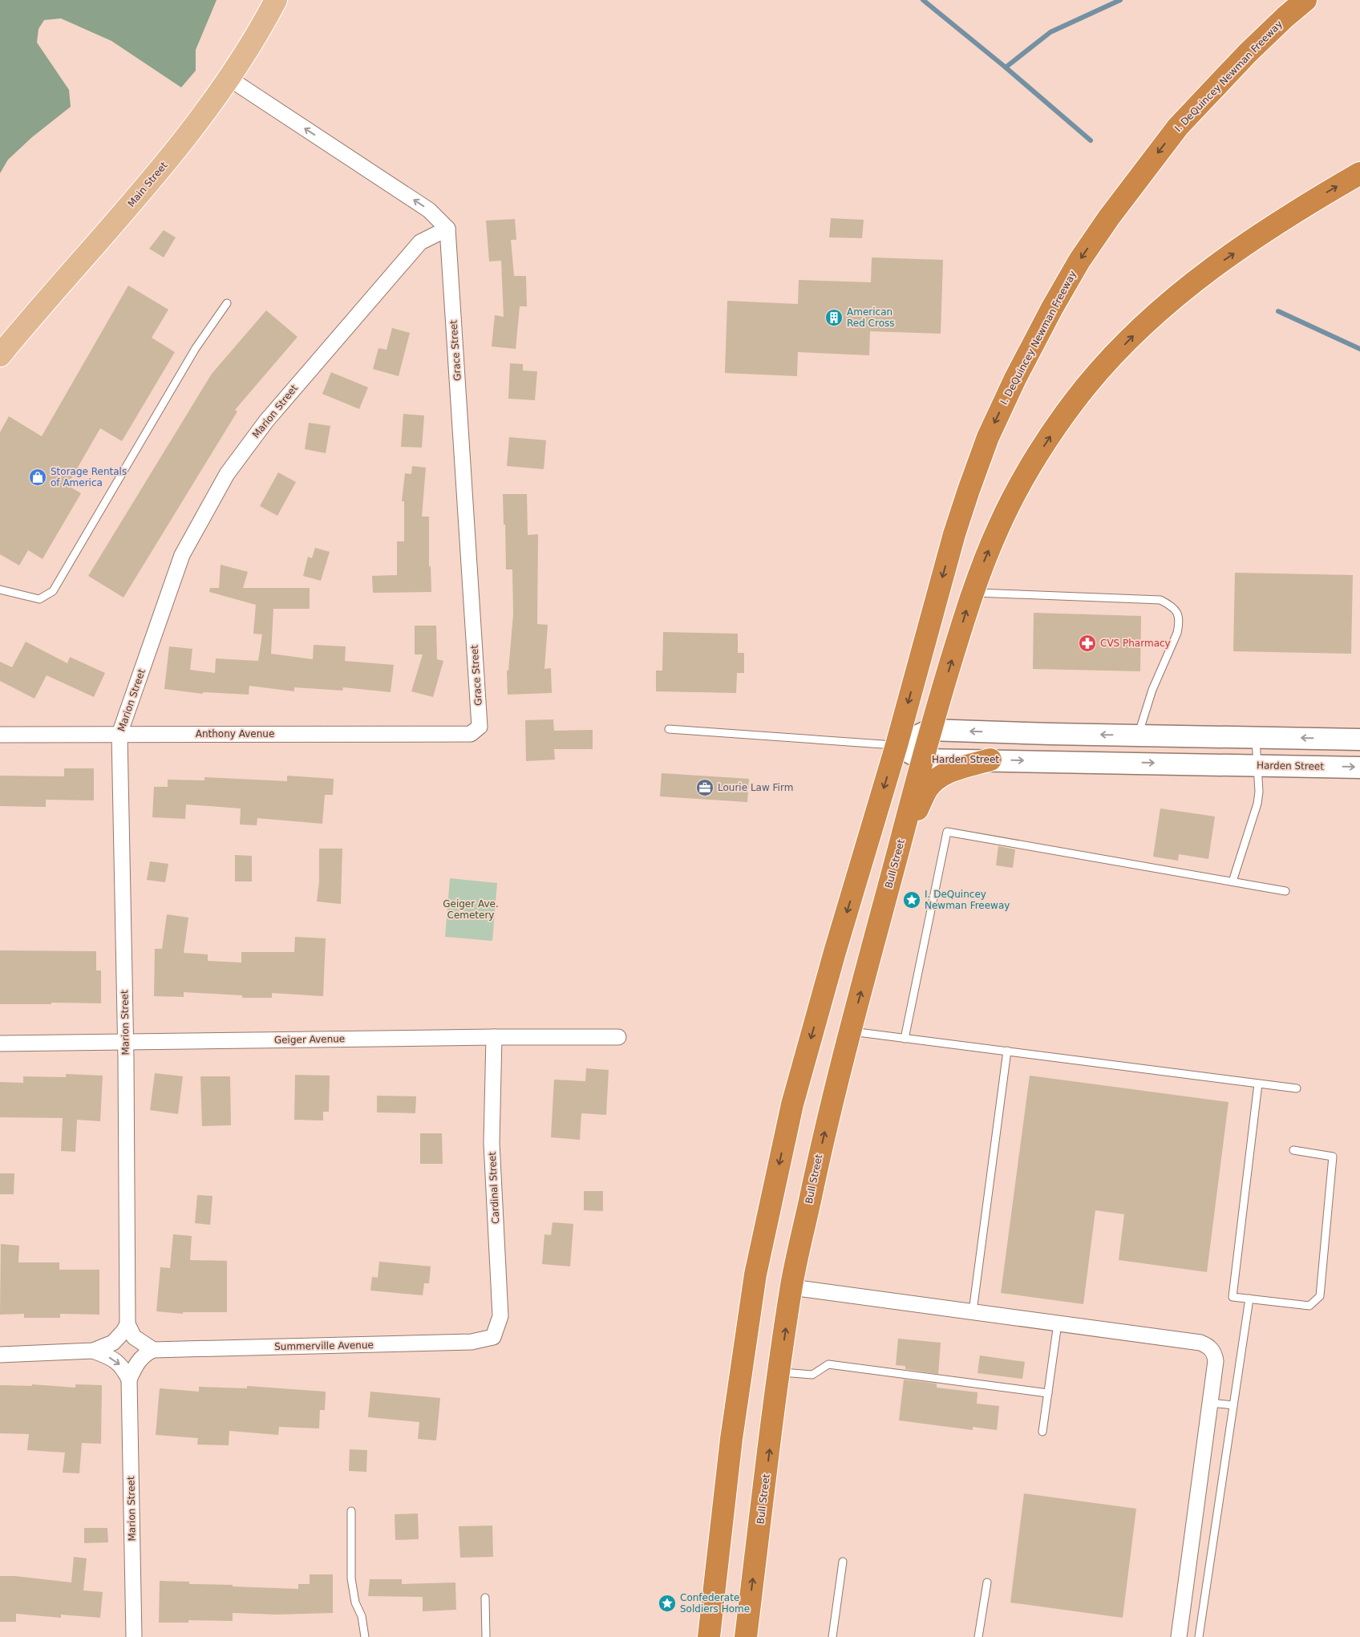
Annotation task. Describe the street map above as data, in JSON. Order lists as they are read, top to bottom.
{
  "streets": {
    "highway": ["I. DeQuincey Newman Freeway", "Bull Street"],
    "main road": ["Main Street", "Harden Street"],
    "street": [
      "Grace Street",
      "Marion Street",
      "Anthony Avenue",
      "Geiger Avenue",
      "Cardinal Street",
      "Summerville Avenue"
    ]
  },
  "crossings": [
    ["I. DeQuincey Newman Freeway", "Harden Street"],
    ["Grace Street", "Marion Street"],
    ["Grace Street", "Anthony Avenue"],
    ["Marion Street", "Anthony Avenue"],
    ["Marion Street", "Geiger Avenue"],
    ["Harden Street", "Bull Street"],
    ["Geiger Avenue", "Cardinal Street"],
    ["Cardinal Street", "Summerville Avenue"]
  ],
  "parks": ["Geiger Ave. Cemetery"],
  "places": {
    "building": ["American Red Cross"],
    "shop": ["Storage Rentals of America"],
    "pharmacy": ["CVS Pharmacy"],
    "office": ["Lourie Law Firm"],
    "place": ["I. DeQuincey Newman Freeway", "Confederate Soldiers Home"]
  }
}
